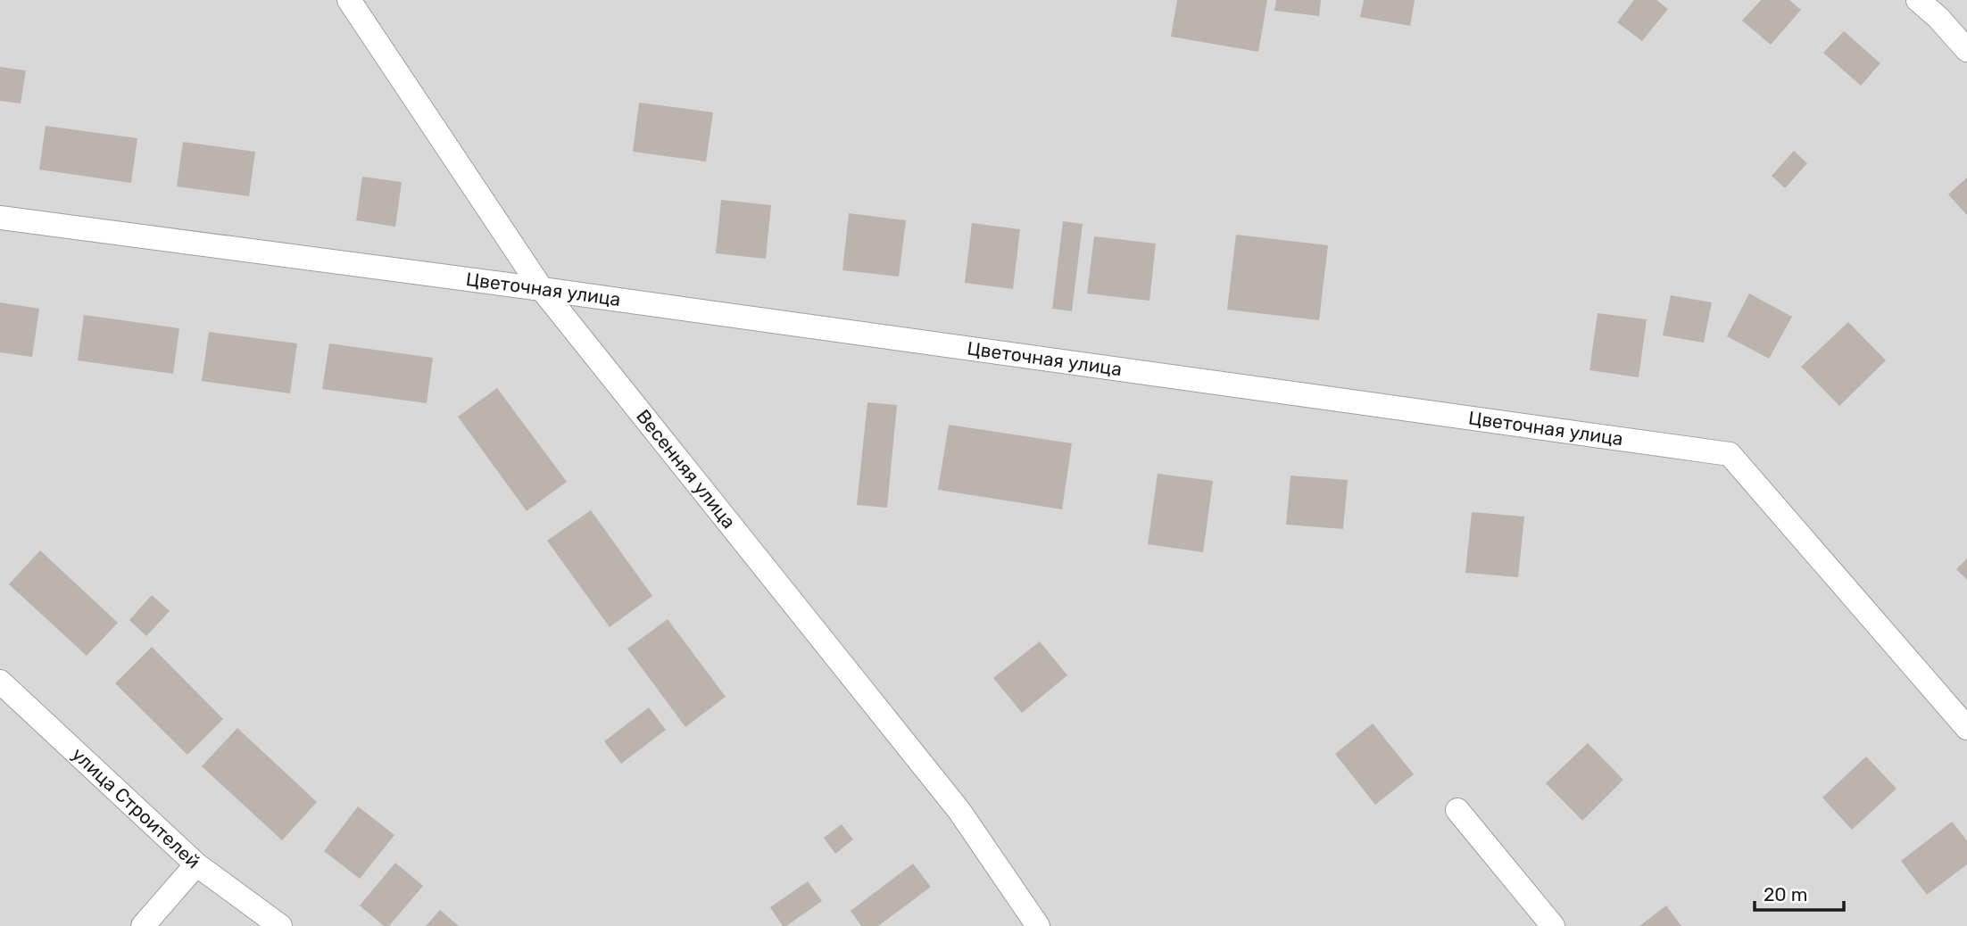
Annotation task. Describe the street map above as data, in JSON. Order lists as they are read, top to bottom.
{
  "streets": {
    "street": ["Цветочная улица", "Весенняя улица", "улица Строителей"]
  },
  "crossings": [
    ["Цветочная улица", "Весенняя улица"]
  ],
  "scale_bar": "20 m"
}
